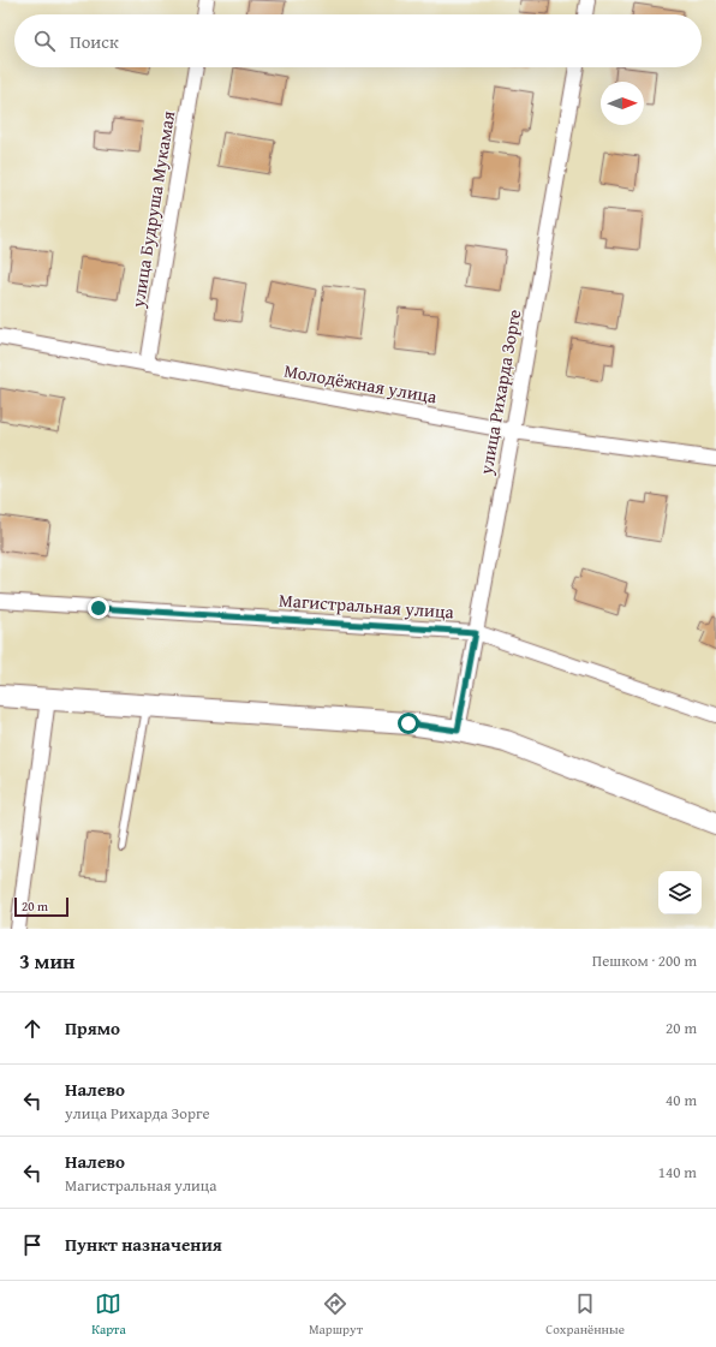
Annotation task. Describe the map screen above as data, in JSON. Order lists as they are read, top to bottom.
{
  "streets": {
    "street": [
      "улица Будруша Мукамая",
      "Молодёжная улица",
      "улица Рихарда Зорге",
      "Магистральная улица"
    ]
  },
  "crossings": [
    ["улица Будруша Мукамая", "Молодёжная улица"],
    ["Молодёжная улица", "улица Рихарда Зорге"],
    ["улица Рихарда Зорге", "Магистральная улица"]
  ],
  "scale_bar": "20 m",
  "north": "right",
  "page": {
    "search": "Поиск",
    "scale": "20 m",
    "heading": ["3 мин", "Пешком · 200 m"],
    "list": [
      ["Прямо", "20 m"],
      ["Налево", "улица Рихарда Зорге", "40 m"],
      ["Налево", "Магистральная улица", "140 m"],
      "Пункт назначения"
    ],
    "nav": ["Карта", "Маршрут", "Сохранённые"]
  }
}
